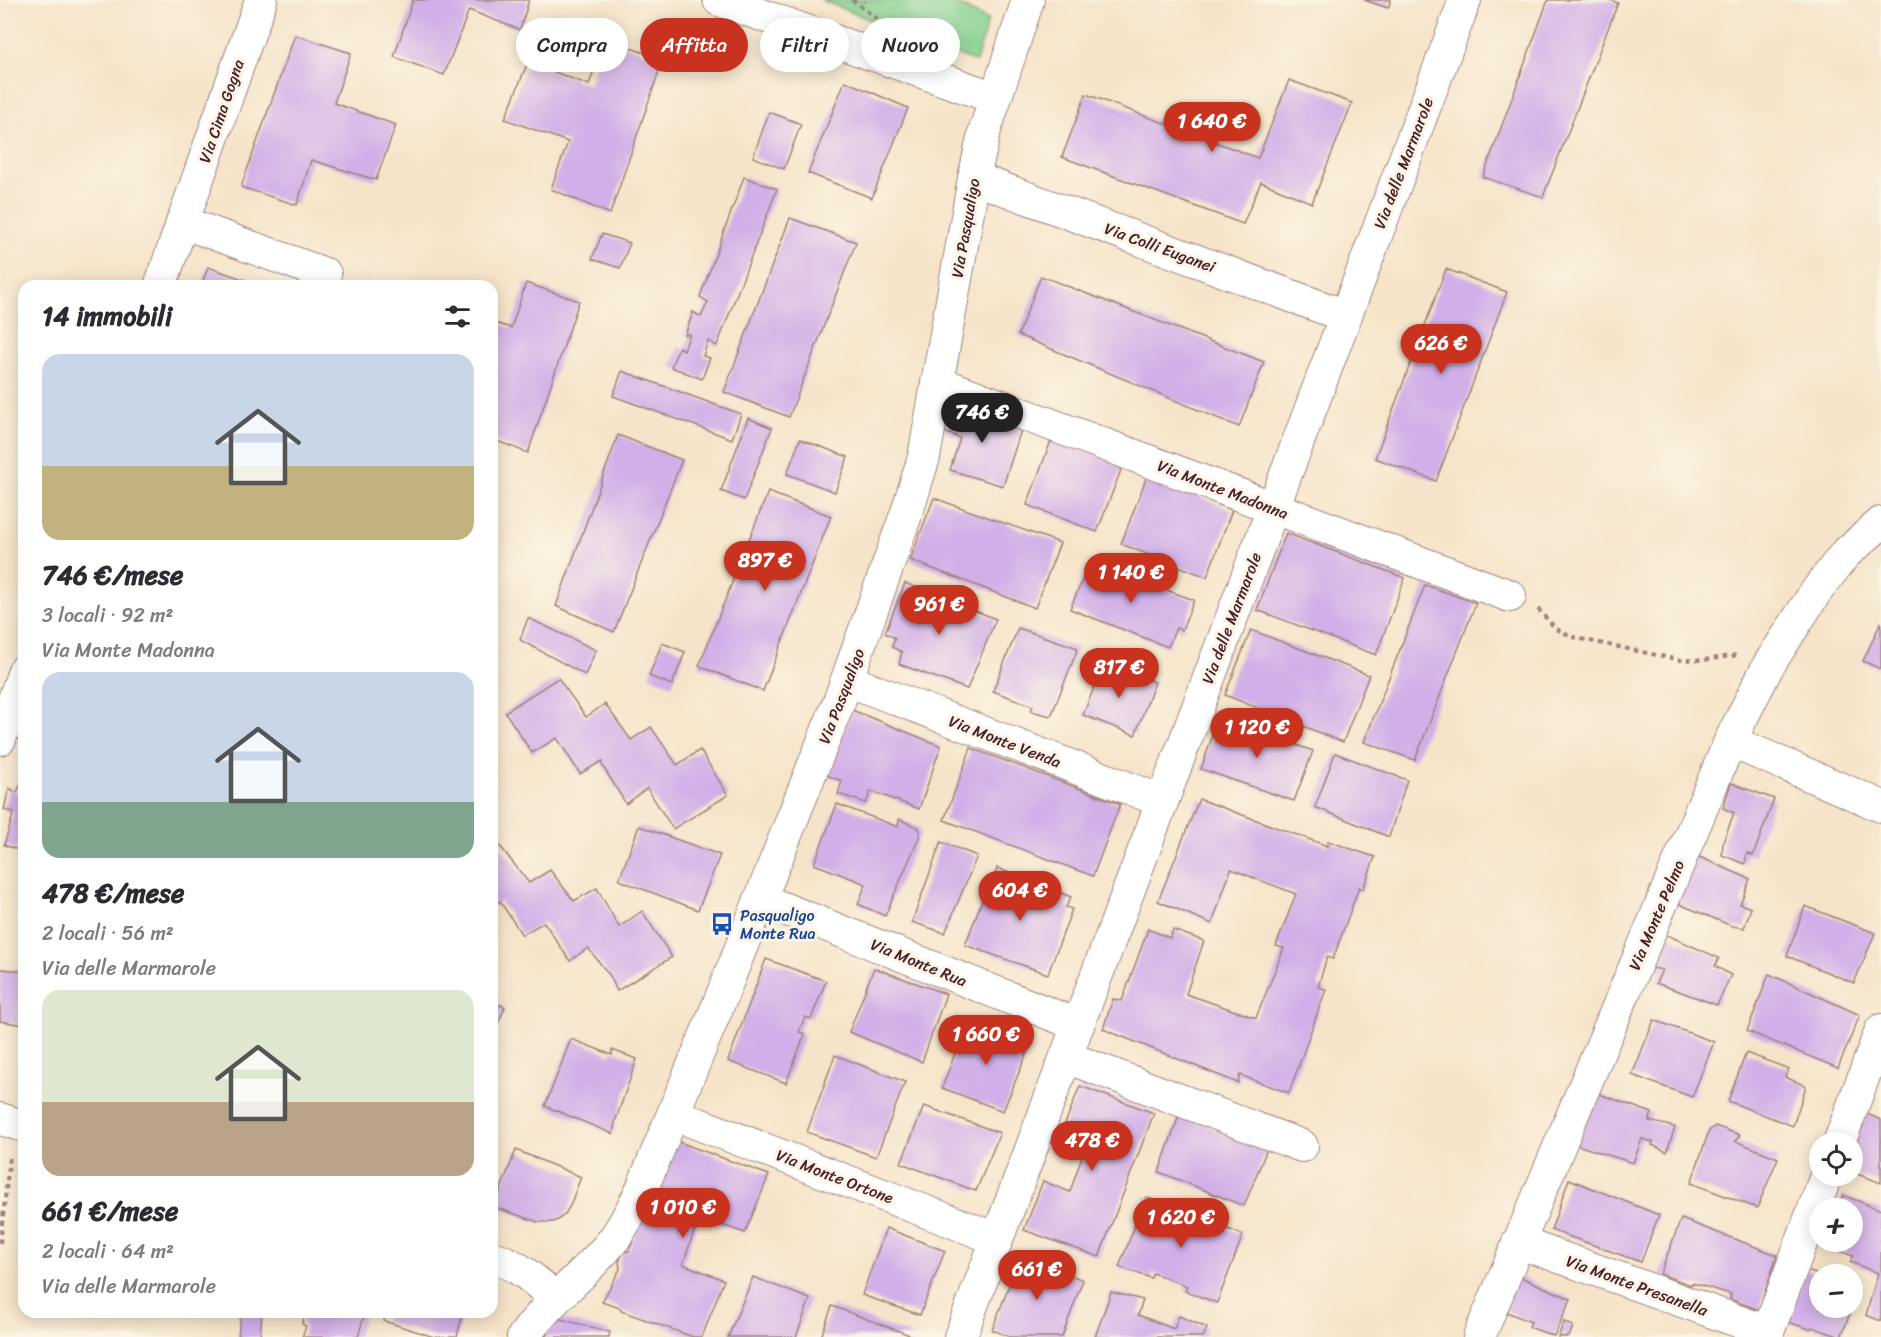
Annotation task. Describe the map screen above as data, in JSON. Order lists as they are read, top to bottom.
{
  "streets": {
    "street": [
      "Via Cima Gogna",
      "Via delle Marmarole",
      "Via Pasqualigo",
      "Via Colli Euganei",
      "Via Monte Madonna",
      "Via Monte Venda",
      "Via Monte Pelmo",
      "Via Monte Rua",
      "Via Monte Ortone",
      "Via Monte Presanella"
    ]
  },
  "crossings": [
    ["Via delle Marmarole", "Via Colli Euganei"],
    ["Via delle Marmarole", "Via Monte Madonna"],
    ["Via delle Marmarole", "Via Monte Venda"],
    ["Via delle Marmarole", "Via Monte Rua"],
    ["Via delle Marmarole", "Via Monte Ortone"],
    ["Via Pasqualigo", "Via Colli Euganei"],
    ["Via Pasqualigo", "Via Monte Madonna"],
    ["Via Pasqualigo", "Via Monte Venda"],
    ["Via Pasqualigo", "Via Monte Rua"],
    ["Via Pasqualigo", "Via Monte Ortone"],
    ["Via Monte Pelmo", "Via Monte Presanella"]
  ],
  "places": {
    "bus stop": ["Pasqualigo Monte Rua"]
  },
  "page": {
    "chip": [
      "Compra",
      "Affitta",
      "Filtri",
      "Nuovo"
    ],
    "price": [
      "1 640 €",
      "626 €",
      "746 €",
      "897 €",
      "1 140 €",
      "961 €",
      "817 €",
      "1 120 €",
      "604 €",
      "1 660 €",
      "478 €",
      "1 010 €",
      "1 620 €",
      "661 €"
    ],
    "heading": "14 immobili",
    "list": [
      {
        "name": "746 €/mese",
        "note": "3 locali · 92 m² · Via Monte Madonna"
      },
      {
        "name": "478 €/mese",
        "note": "2 locali · 56 m² · Via delle Marmarole"
      },
      {
        "name": "661 €/mese",
        "note": "2 locali · 64 m² · Via delle Marmarole"
      }
    ],
    "map_buttons": ["+", "−"]
  }
}
